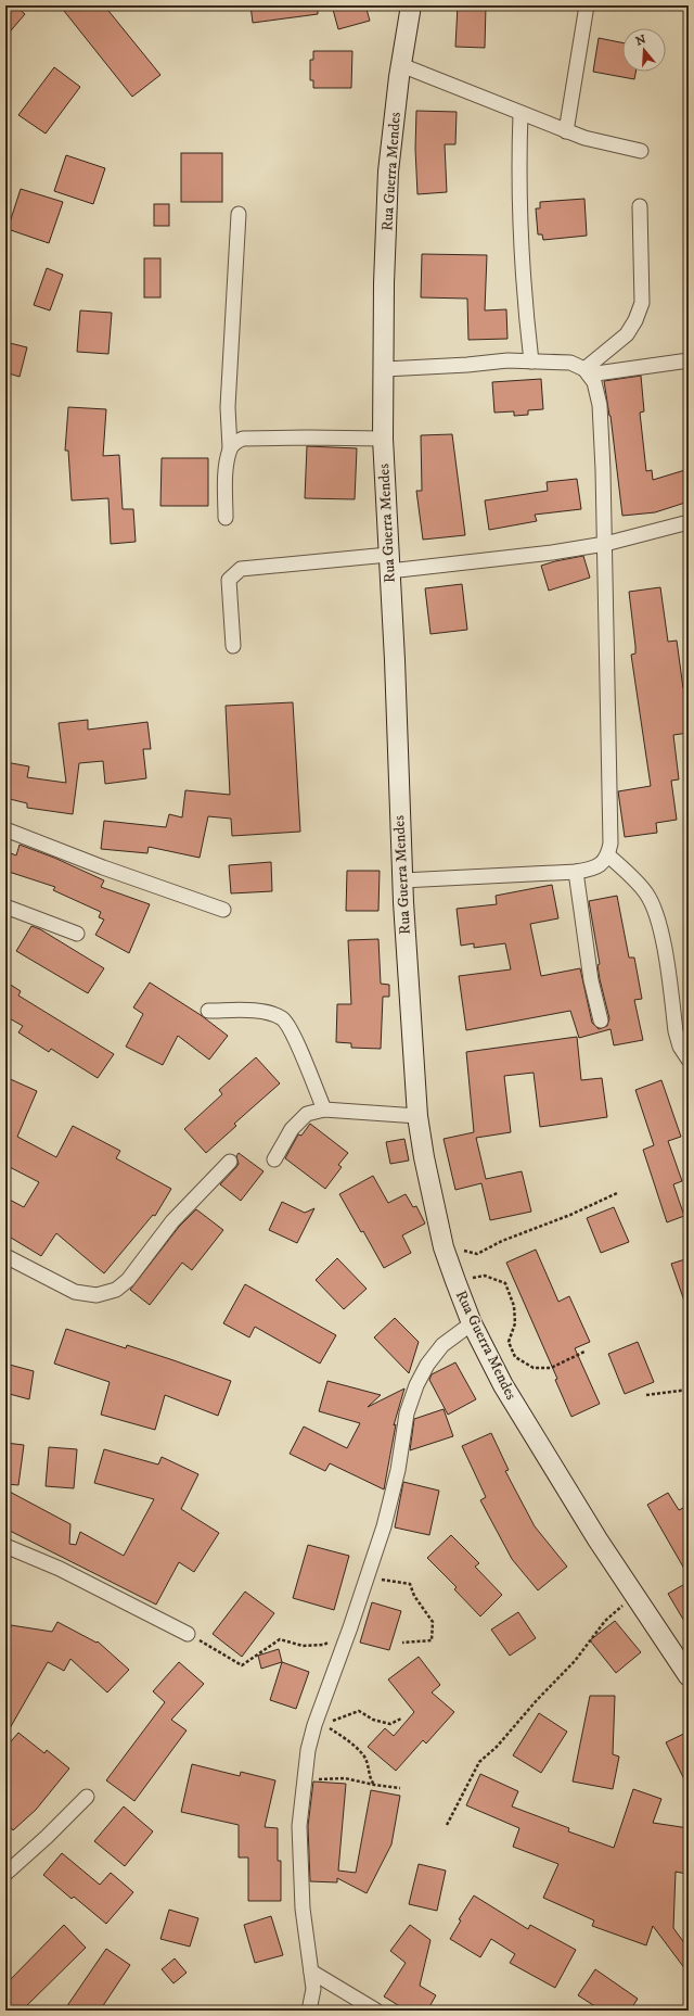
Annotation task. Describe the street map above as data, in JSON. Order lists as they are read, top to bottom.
{
  "streets": {
    "street": ["Rua Guerra Mendes"]
  },
  "north": "top"
}
